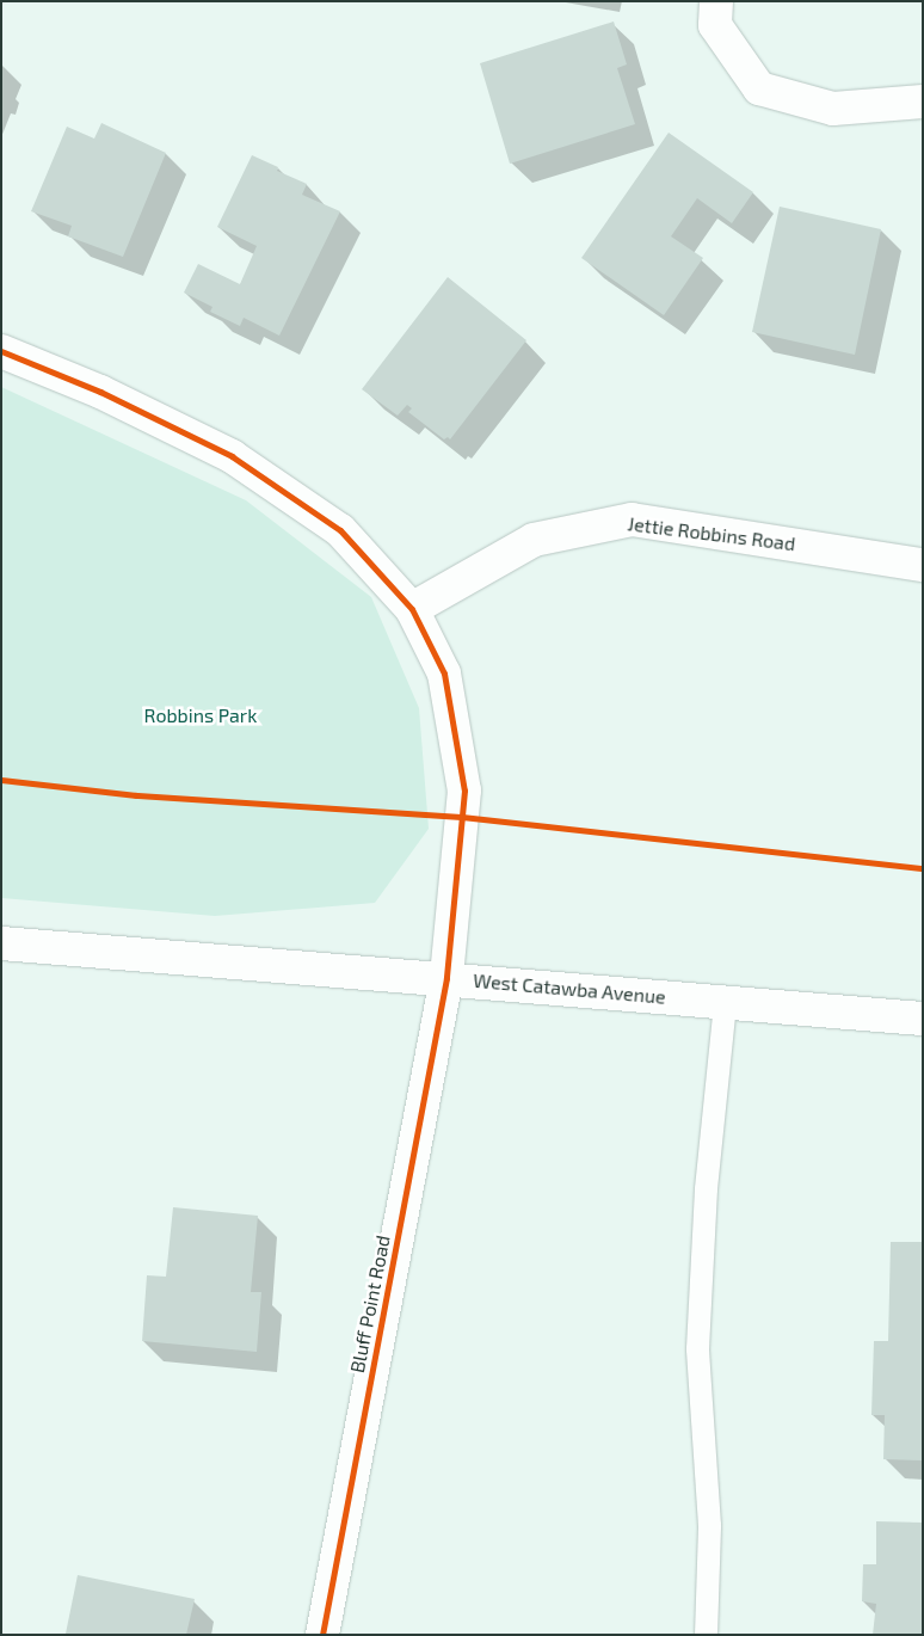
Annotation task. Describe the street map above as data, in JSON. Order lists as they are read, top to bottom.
{
  "streets": {
    "street": ["Jettie Robbins Road", "West Catawba Avenue", "Bluff Point Road"]
  },
  "crossings": [
    ["Jettie Robbins Road", "Bluff Point Road"],
    ["West Catawba Avenue", "Bluff Point Road"]
  ],
  "parks": ["Robbins Park"]
}
